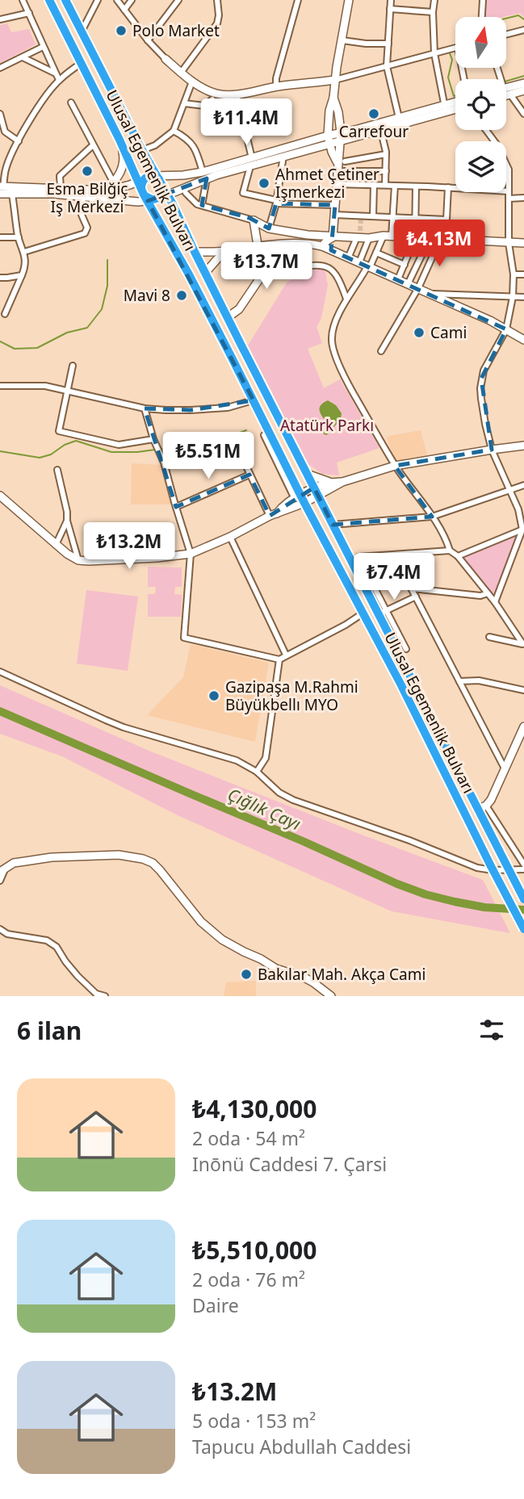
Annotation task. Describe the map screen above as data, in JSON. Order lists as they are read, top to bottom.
{
  "streets": {
    "highway": ["Ulusal Egemenlik Bulvarı"]
  },
  "water": ["Çığlık Çayı"],
  "parks": ["Atatürk Parkı"],
  "places": [
    "Polo Market",
    "Carrefour",
    "Esma Bilğiç Iş Merkezi",
    "Ahmet Çetiner Işmerkezi",
    "Mavi 8",
    "Cami",
    "Gazipaşa M.Rahmi Büyükbellı MYO",
    "Bakılar Mah. Akça Cami"
  ],
  "north": "top",
  "page": {
    "price": [
      "₺11.4M",
      "₺4.13M",
      "₺13.7M",
      "₺5.51M",
      "₺13.2M",
      "₺7.4M"
    ],
    "heading": "6 ilan",
    "list": [
      {
        "name": "₺4,130,000",
        "note": "2 oda · 54 m² · Inōnü Caddesi 7. Çarsi"
      },
      {
        "name": "₺5,510,000",
        "note": "2 oda · 76 m² · Daire"
      },
      {
        "name": "₺13.2M",
        "note": "5 oda · 153 m² · Tapucu Abdullah Caddesi"
      }
    ]
  }
}
